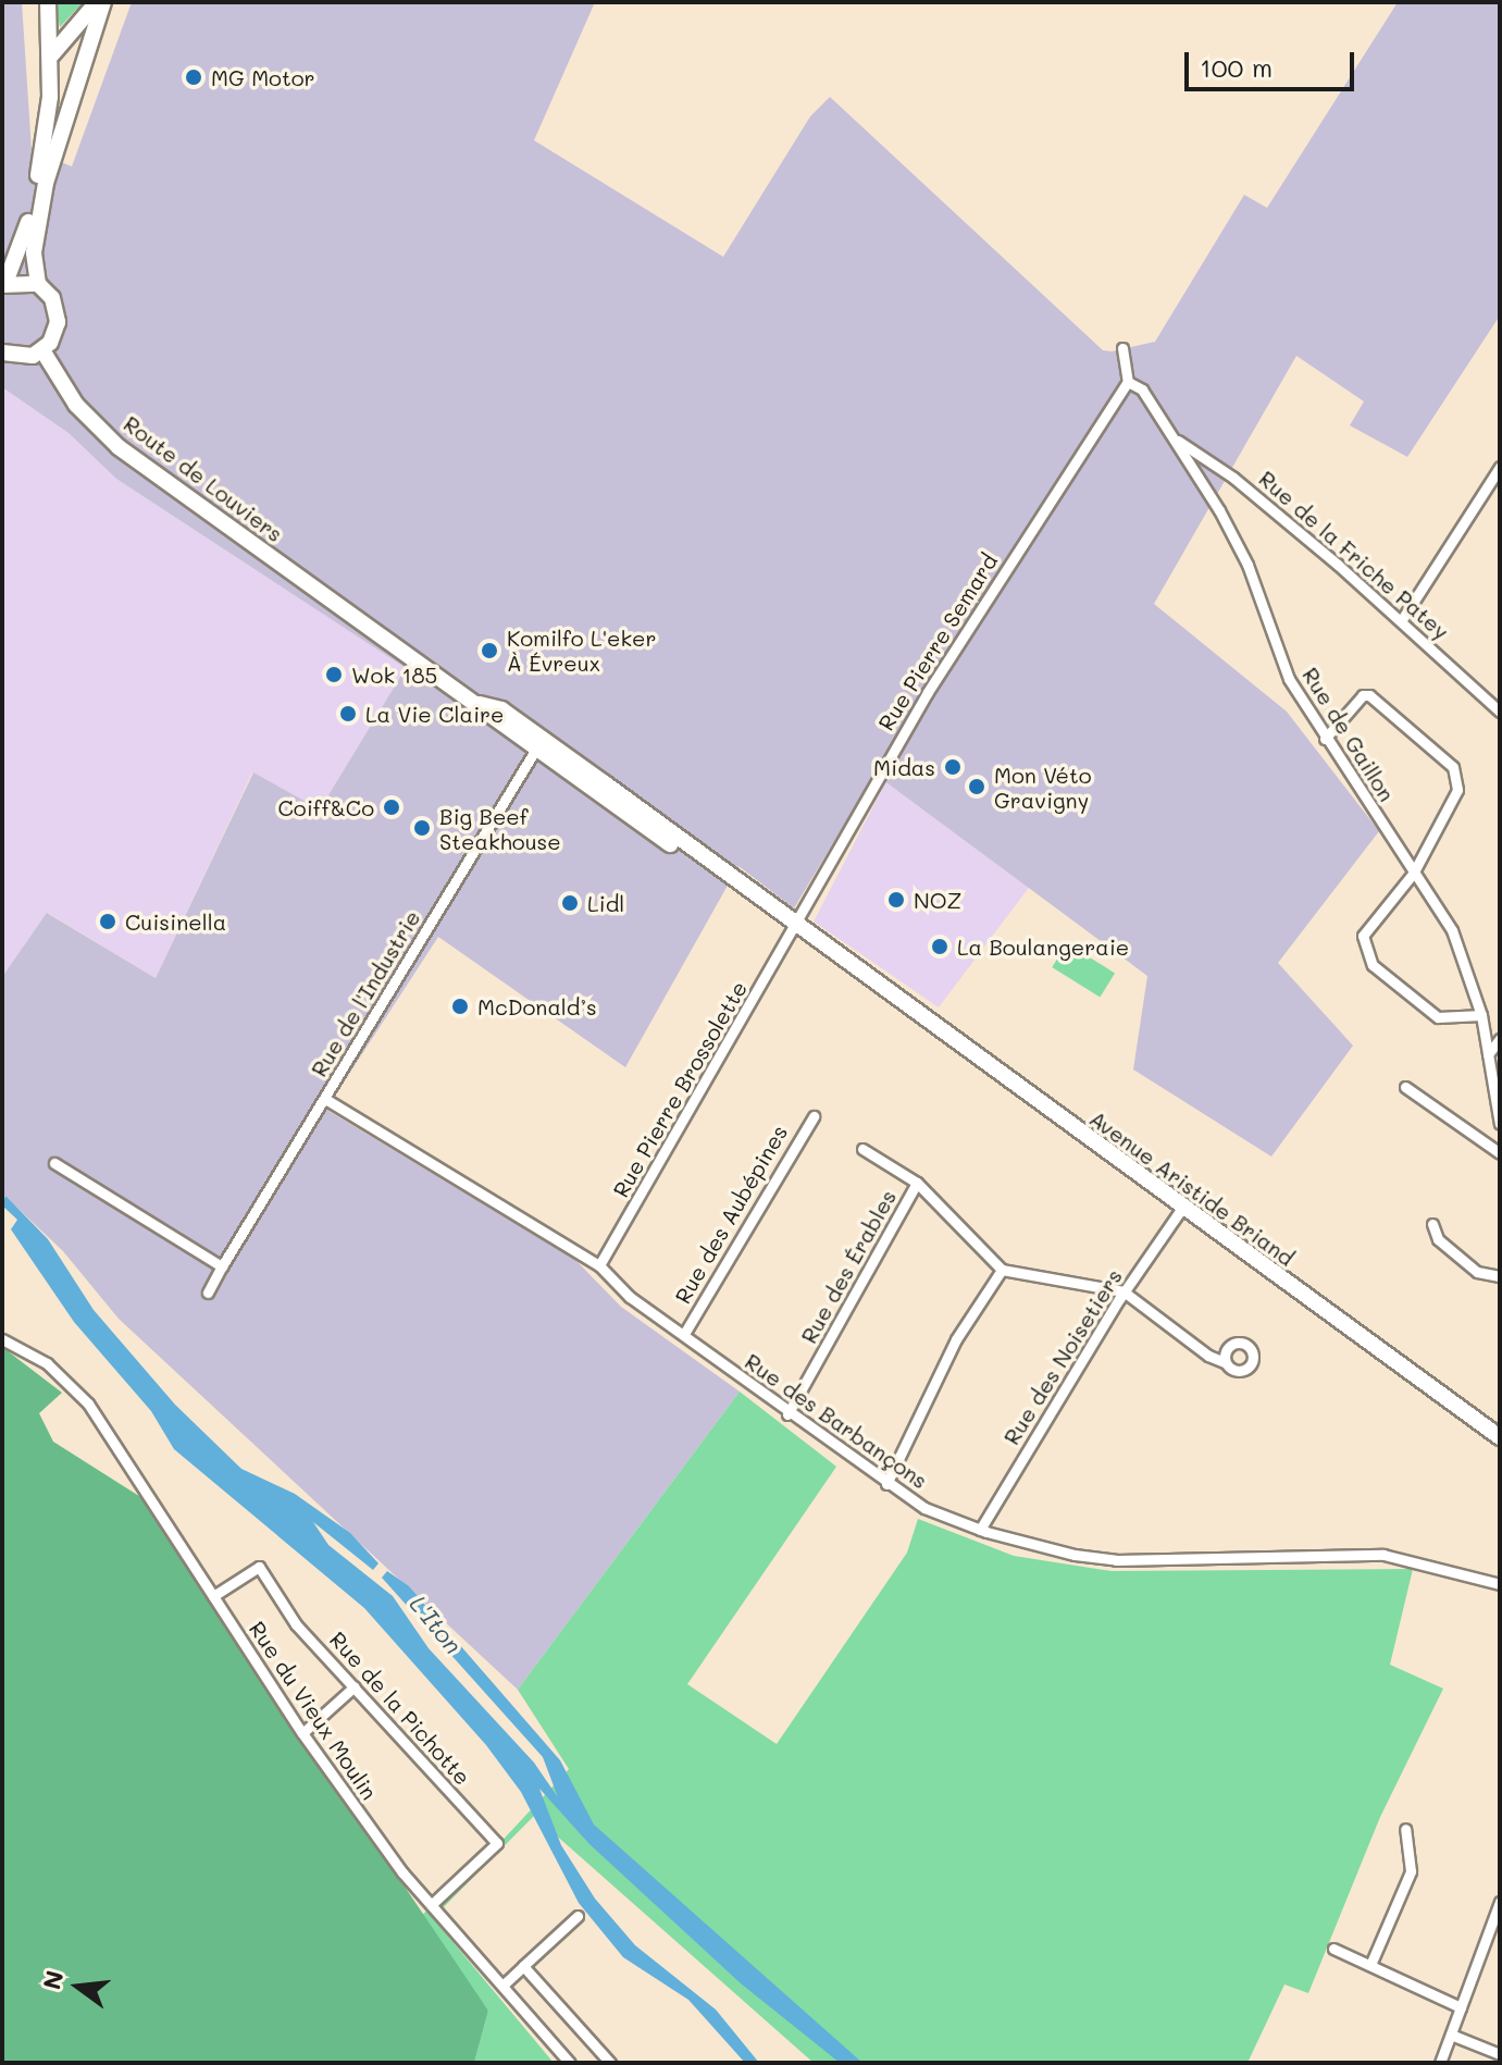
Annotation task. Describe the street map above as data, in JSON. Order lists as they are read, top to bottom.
{
  "streets": {
    "main road": ["Route de Louviers", "Avenue Aristide Briand"],
    "street": [
      "Rue de la Friche Patey",
      "Rue Pierre Semard",
      "Rue de Gaillon",
      "Rue de l'Industrie",
      "Rue Pierre Brossolette",
      "Rue des Aubépines",
      "Rue des Érables",
      "Rue des Noisetiers",
      "Rue des Barbançons",
      "Rue de la Pichotte",
      "Rue du Vieux Moulin"
    ]
  },
  "crossings": [
    ["Route de Louviers", "Avenue Aristide Briand"],
    ["Rue de la Friche Patey", "Rue de Gaillon"],
    ["Rue Pierre Semard", "Rue de Gaillon"],
    ["Rue Pierre Semard", "Rue Pierre Brossolette"],
    ["Rue Pierre Semard", "Avenue Aristide Briand"],
    ["Rue de l'Industrie", "Avenue Aristide Briand"],
    ["Rue de l'Industrie", "Rue des Barbançons"],
    ["Rue Pierre Brossolette", "Avenue Aristide Briand"],
    ["Rue Pierre Brossolette", "Rue des Barbançons"],
    ["Avenue Aristide Briand", "Rue des Noisetiers"],
    ["Rue des Aubépines", "Rue des Barbançons"],
    ["Rue des Érables", "Rue des Barbançons"],
    ["Rue des Noisetiers", "Rue des Barbançons"],
    ["Rue de la Pichotte", "Rue du Vieux Moulin"]
  ],
  "water": ["L'Iton"],
  "places": [
    "MG Motor",
    "Komilfo L'eker À Évreux",
    "Wok 185",
    "La Vie Claire",
    "Midas",
    "Mon Véto Gravigny",
    "Coiff&Co",
    "Big Beef Steakhouse",
    "NOZ",
    "Lidl",
    "Cuisinella",
    "La Boulangeraie",
    "McDonald’s"
  ],
  "scale_bar": "100 m",
  "north": "left"
}
